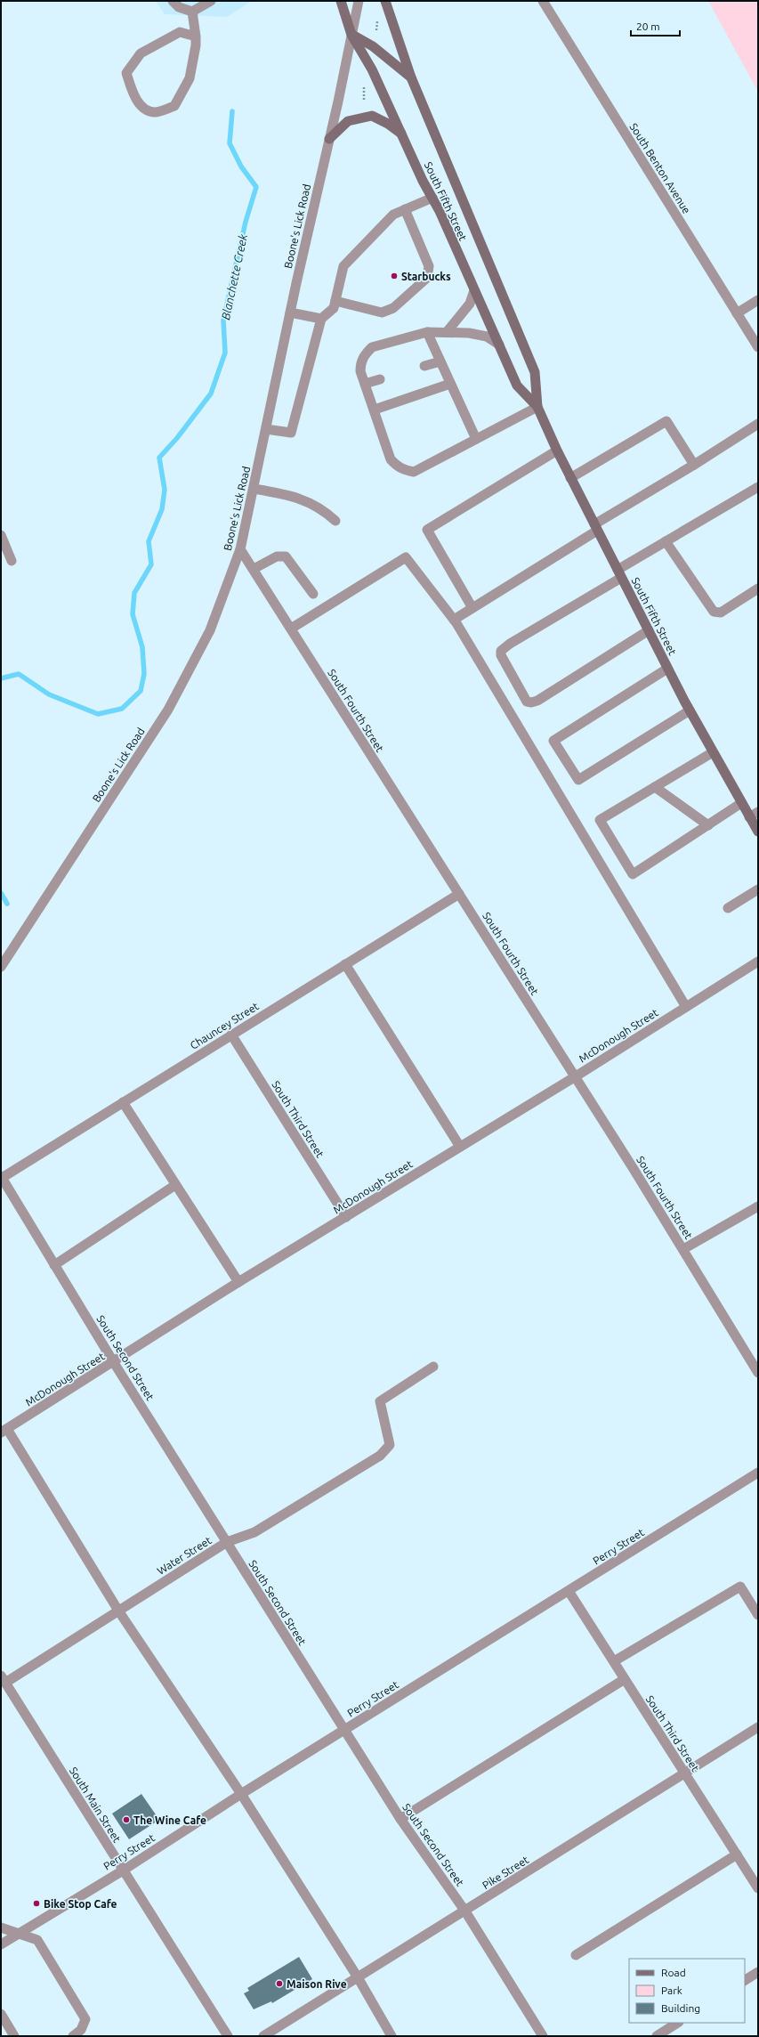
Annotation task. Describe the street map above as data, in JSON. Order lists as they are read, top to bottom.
{
  "streets": {
    "main road": ["South Fifth Street"],
    "street": [
      "South Benton Avenue",
      "Boone's Lick Road",
      "South Fourth Street",
      "Chauncey Street",
      "McDonough Street",
      "South Third Street",
      "South Second Street",
      "Perry Street",
      "Water Street",
      "South Main Street",
      "Pike Street"
    ]
  },
  "crossings": [
    ["South Fifth Street", "Boone's Lick Road"],
    ["Boone's Lick Road", "South Fourth Street"],
    ["South Fourth Street", "Chauncey Street"],
    ["South Fourth Street", "McDonough Street"],
    ["Chauncey Street", "South Third Street"],
    ["Chauncey Street", "South Second Street"],
    ["McDonough Street", "South Third Street"],
    ["McDonough Street", "South Second Street"],
    ["South Third Street", "Perry Street"],
    ["South Third Street", "Pike Street"],
    ["South Second Street", "Perry Street"],
    ["South Second Street", "Water Street"],
    ["South Second Street", "Pike Street"],
    ["Perry Street", "South Main Street"],
    ["Water Street", "South Main Street"]
  ],
  "water": ["Blanchette Creek"],
  "places": [
    "Starbucks",
    "The Wine Cafe",
    "Bike Stop Cafe",
    "Maison Rive"
  ],
  "legend": ["Road", "Park", "Building"],
  "scale_bar": "20 m"
}
